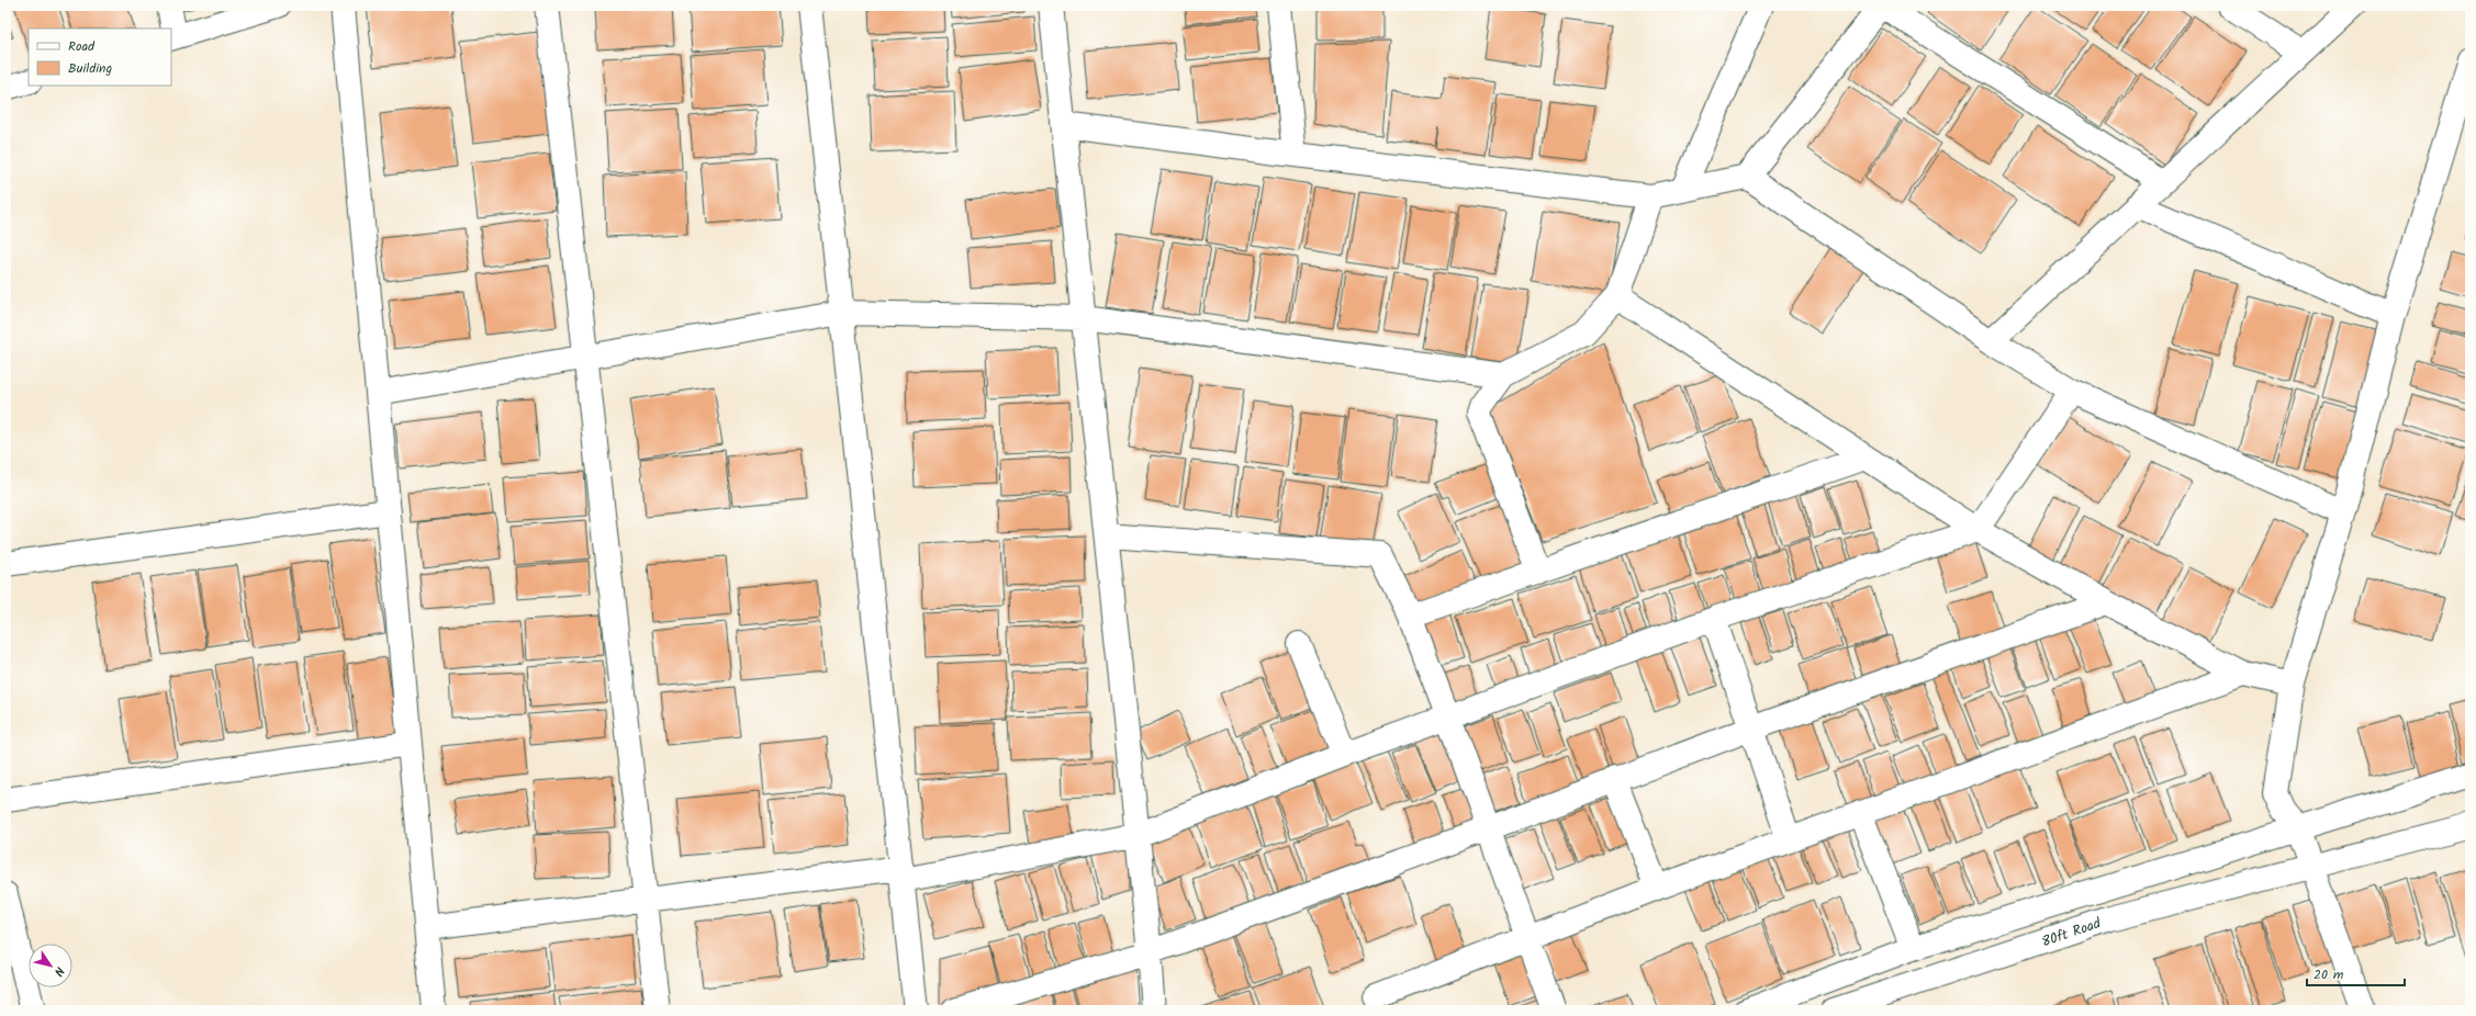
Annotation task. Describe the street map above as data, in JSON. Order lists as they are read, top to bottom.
{
  "streets": {
    "street": ["80ft Road"]
  },
  "legend": ["Road", "Building"],
  "scale_bar": "20 m",
  "north": "bottom right"
}
